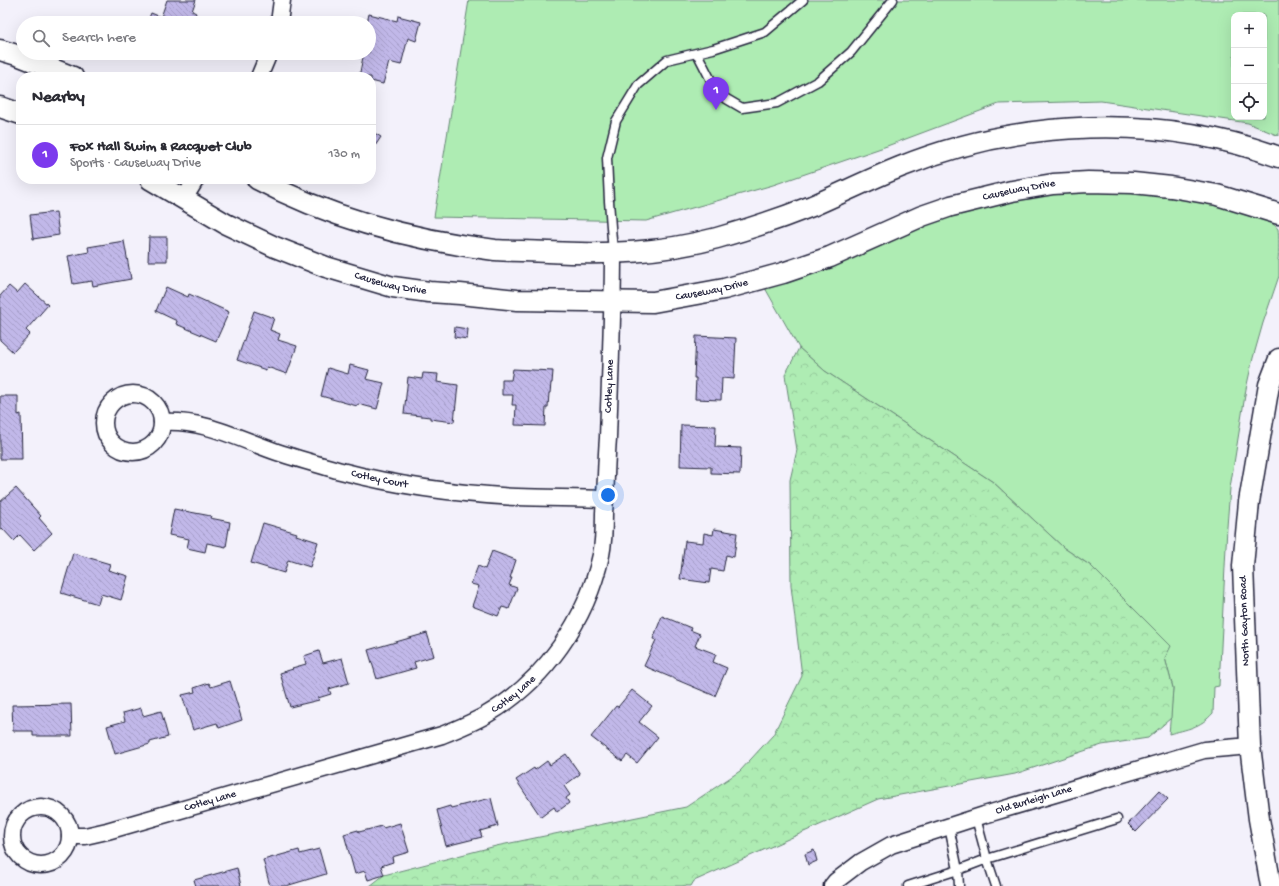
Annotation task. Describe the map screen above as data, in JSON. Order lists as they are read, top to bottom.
{
  "streets": {
    "street": [
      "Causeway Drive",
      "Cotley Lane",
      "Cotley Court",
      "North Gayton Road",
      "Old Burleigh Lane"
    ]
  },
  "crossings": [
    ["Causeway Drive", "Cotley Lane"],
    ["Cotley Lane", "Cotley Court"],
    ["North Gayton Road", "Old Burleigh Lane"]
  ],
  "page": {
    "map_buttons": ["+", "−"],
    "search": "Search here",
    "heading": "Nearby",
    "pins": "1",
    "list": [
      {
        "mark": "1",
        "name": "Fox Hall Swim & Racquet Club",
        "note": "Sports · Causeway Drive",
        "value": "130 m"
      }
    ]
  }
}
